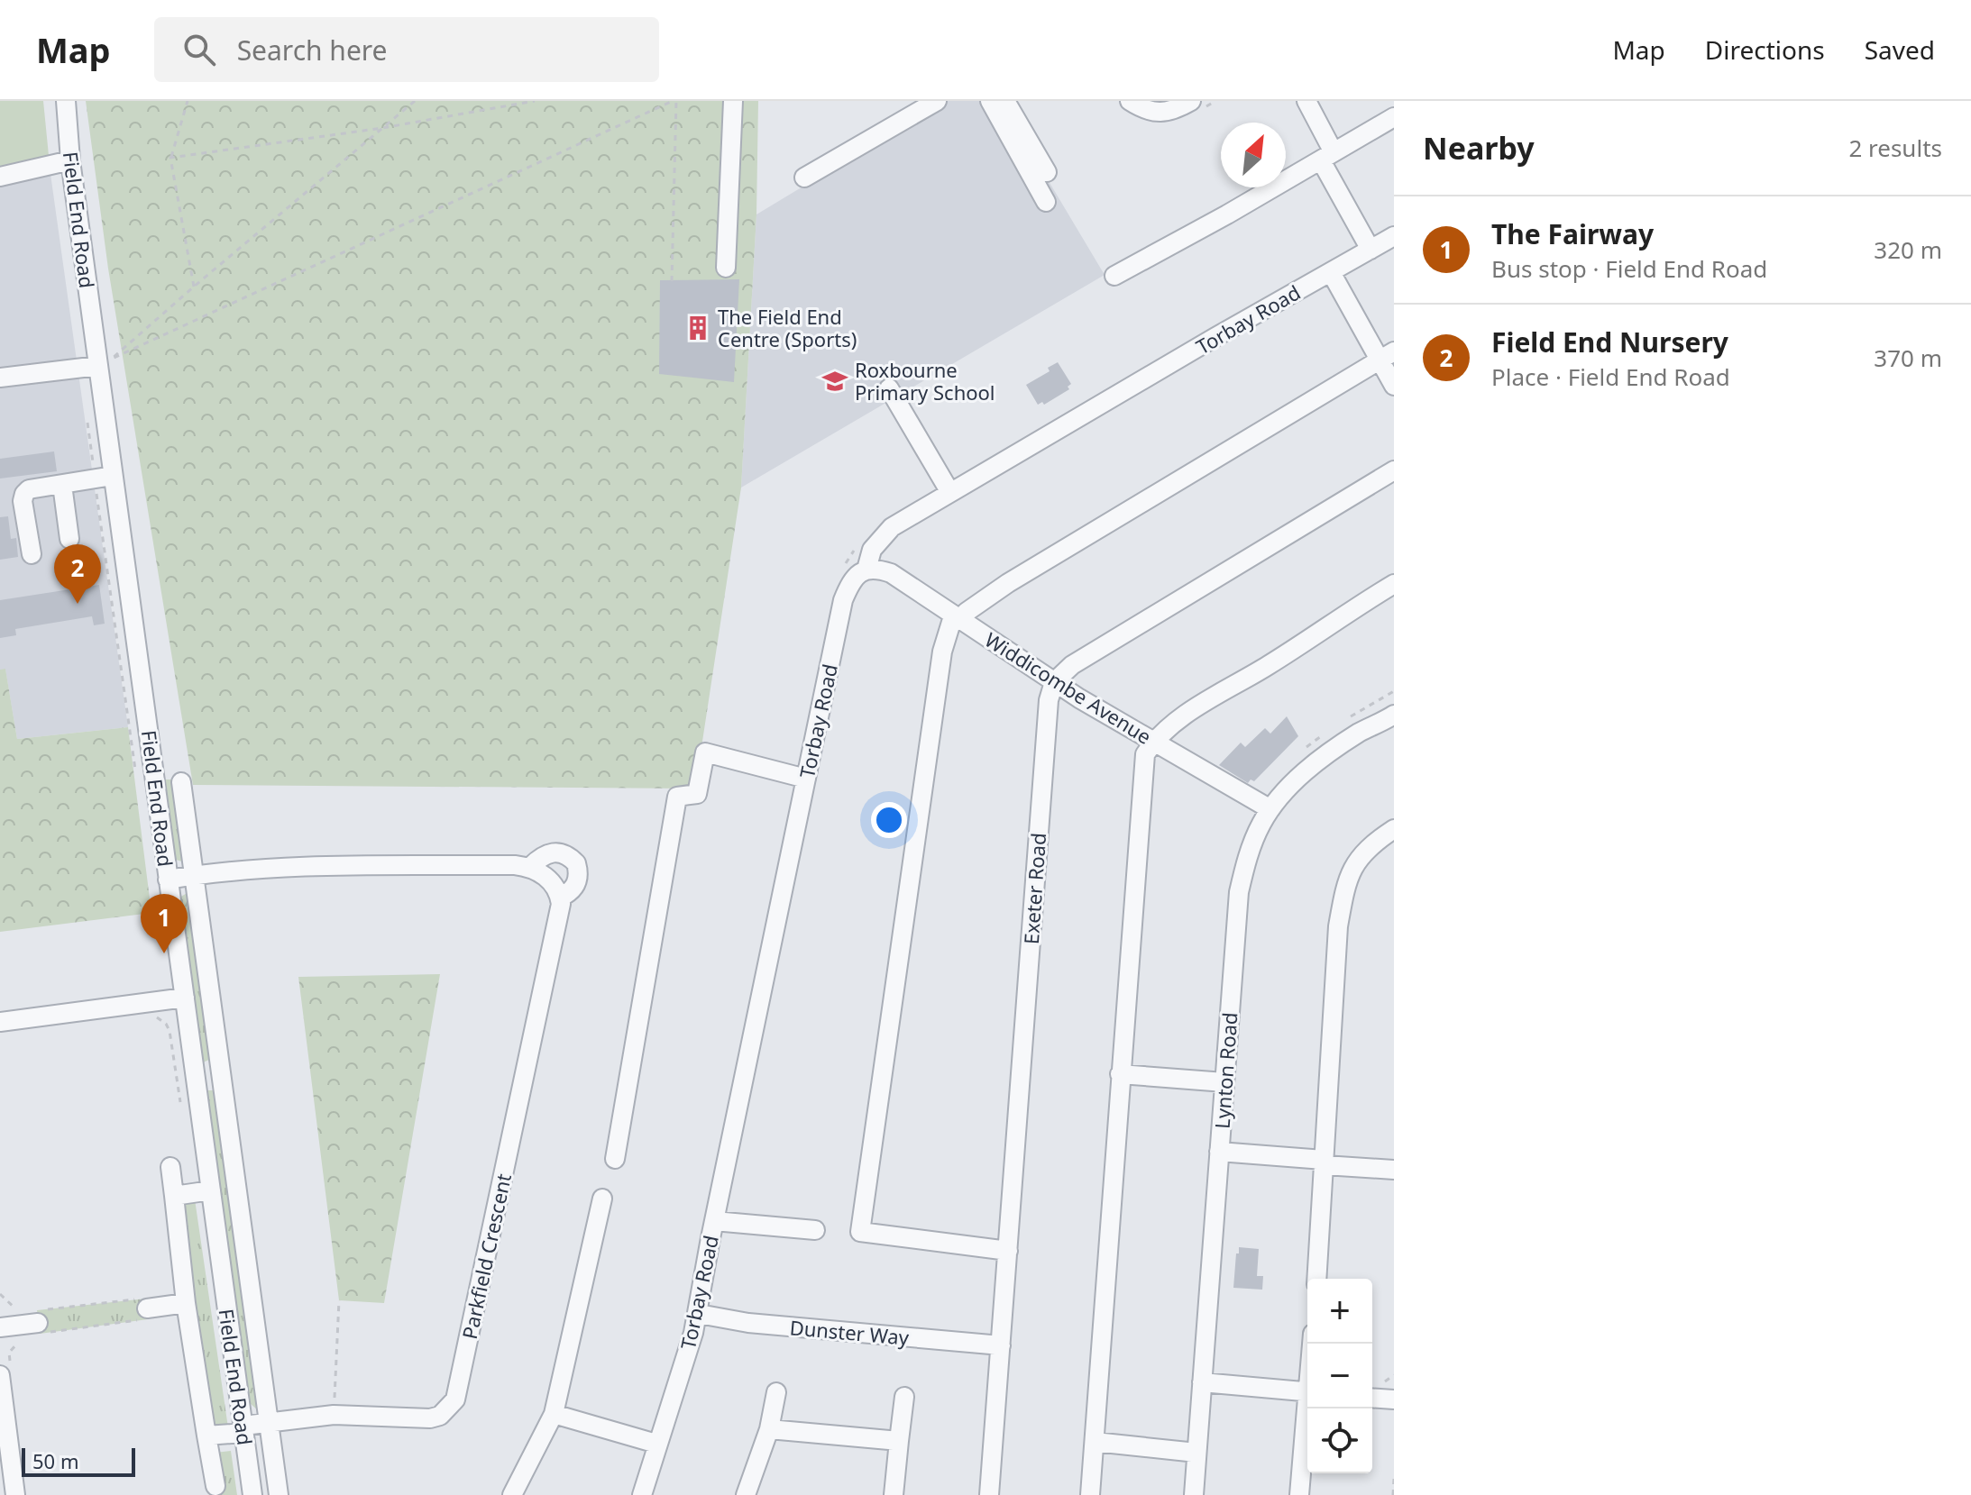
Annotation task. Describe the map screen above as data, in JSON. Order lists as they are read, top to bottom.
{
  "streets": {
    "street": [
      "Field End Road",
      "Torbay Road",
      "Widdicombe Avenue",
      "Exeter Road",
      "Lynton Road",
      "Parkfield Crescent",
      "Dunster Way"
    ]
  },
  "crossings": [
    ["Field End Road", "Parkfield Crescent"],
    ["Torbay Road", "Widdicombe Avenue"],
    ["Torbay Road", "Dunster Way"],
    ["Widdicombe Avenue", "Exeter Road"],
    ["Widdicombe Avenue", "Lynton Road"],
    ["Exeter Road", "Dunster Way"]
  ],
  "places": {
    "building": ["The Field End Centre (Sports)"],
    "school or university": ["Roxbourne Primary School"]
  },
  "scale_bar": "50 m",
  "north": "top right",
  "page": {
    "header": "Map",
    "search": "Search here",
    "nav": ["Map", "Directions", "Saved"],
    "heading": ["Nearby", "2 results"],
    "list": [
      {
        "mark": "1",
        "name": "The Fairway",
        "note": "Bus stop · Field End Road",
        "value": "320 m"
      },
      {
        "mark": "2",
        "name": "Field End Nursery",
        "note": "Place · Field End Road",
        "value": "370 m"
      }
    ],
    "pins": ["2", "1"],
    "map_buttons": ["+", "−"],
    "scale": "50 m"
  }
}
